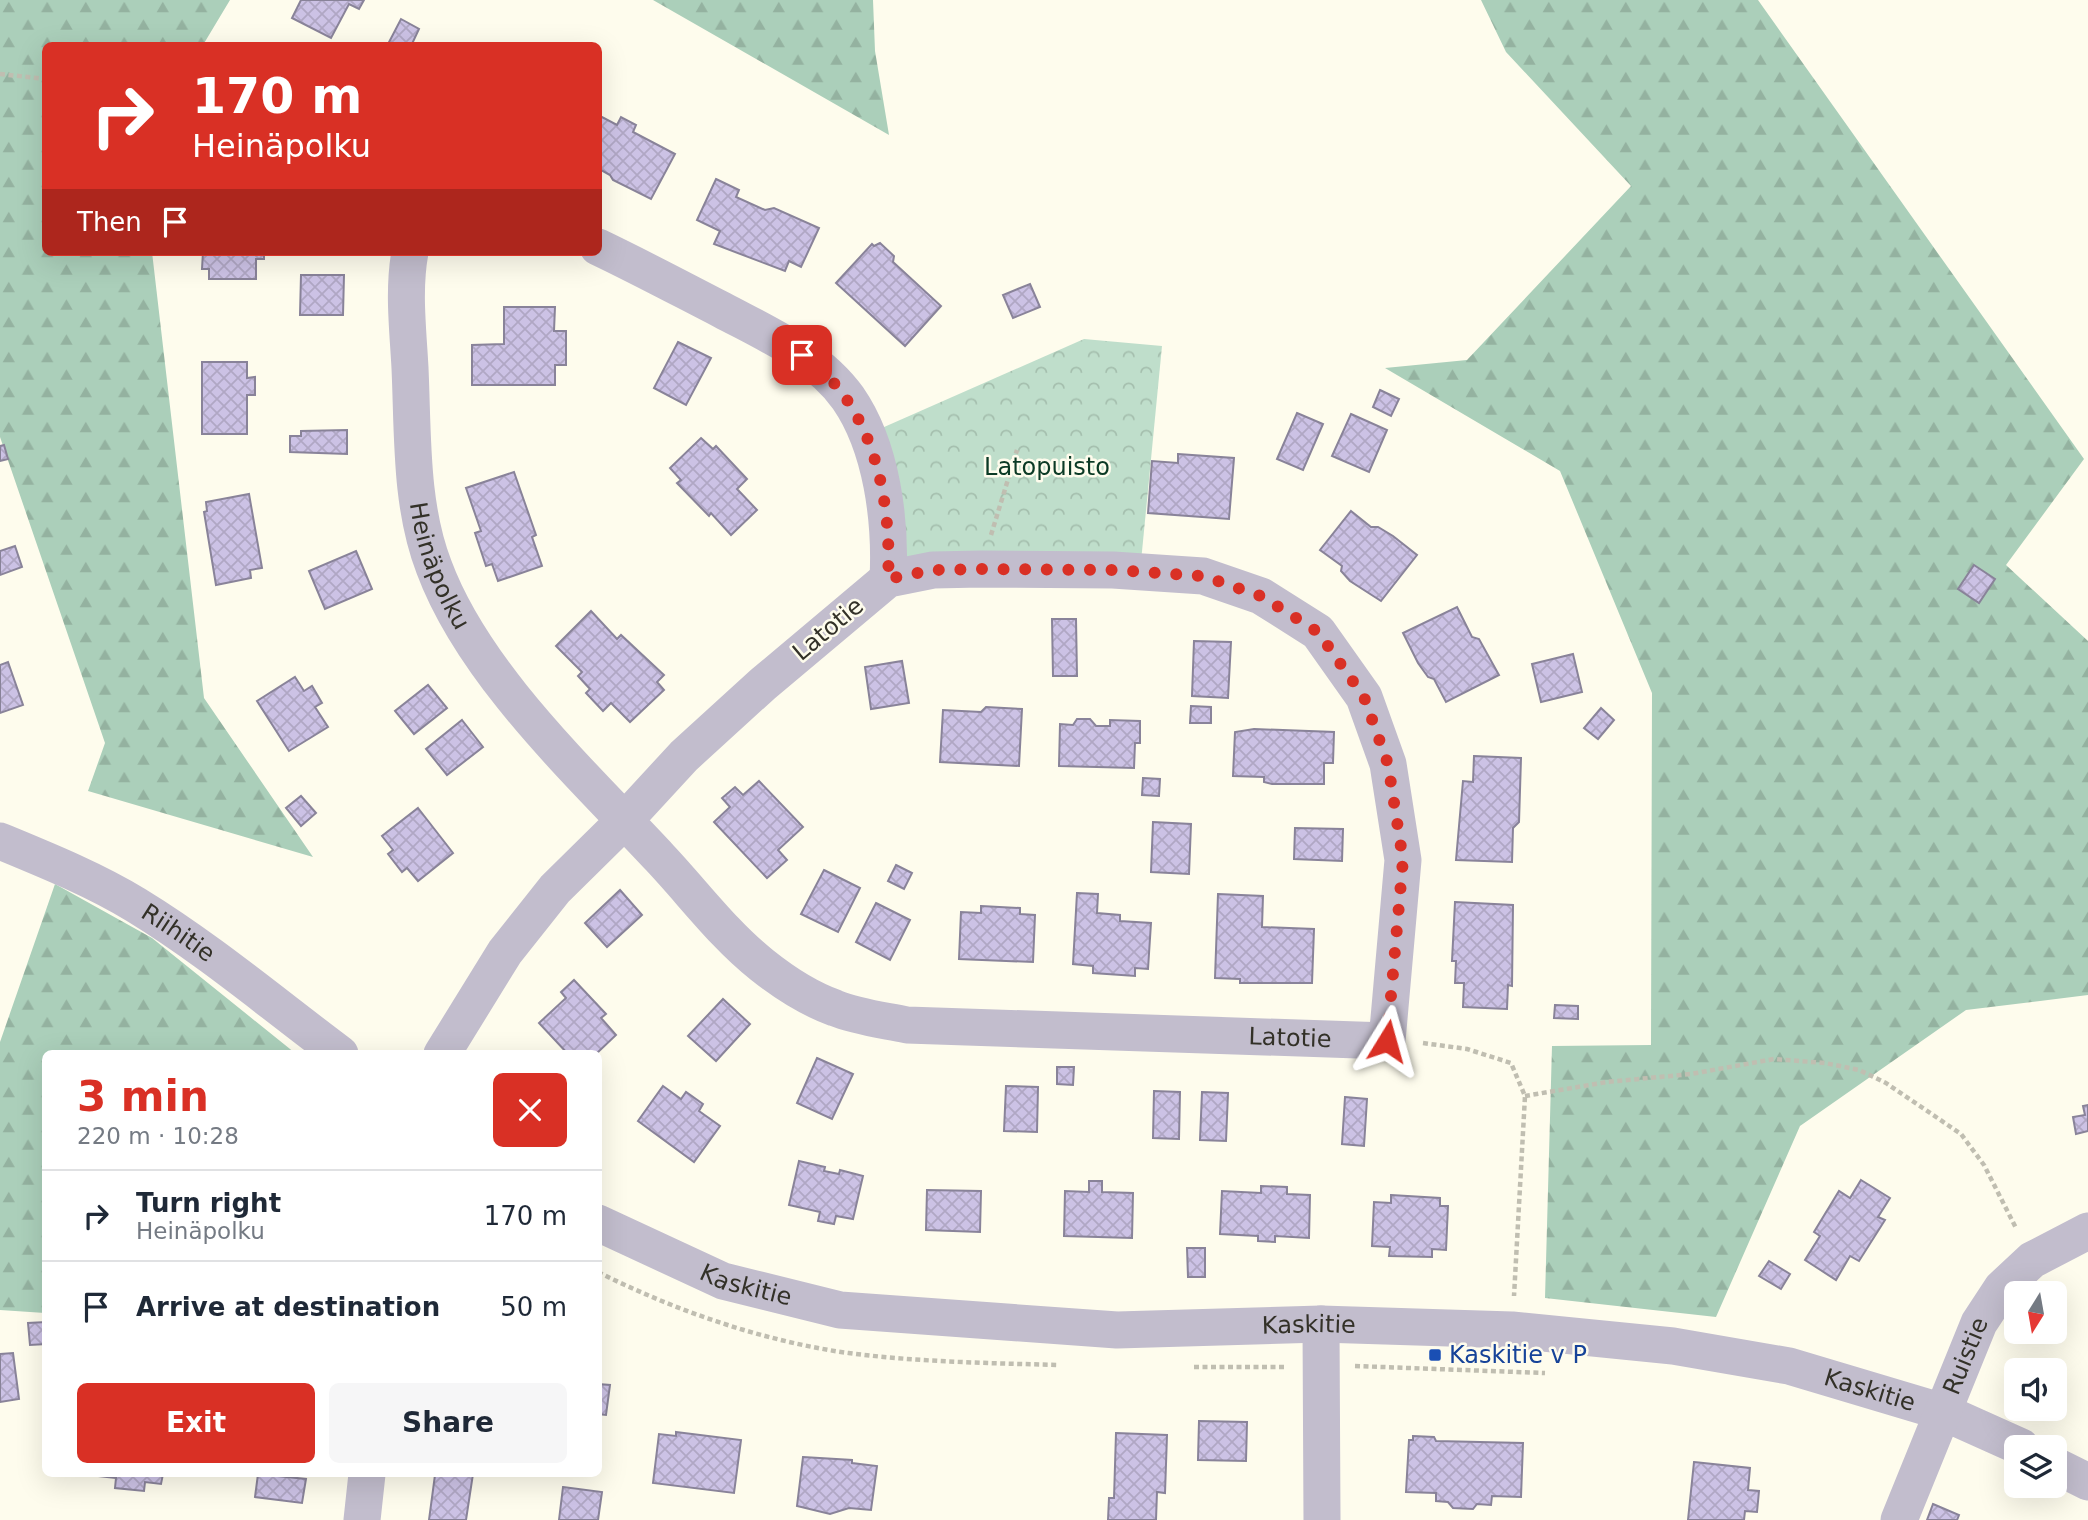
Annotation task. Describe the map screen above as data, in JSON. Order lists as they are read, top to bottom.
{
  "streets": {
    "street": [
      "Heinäpolku",
      "Latotie",
      "Riihitie",
      "Kaskitie",
      "Ruistie"
    ]
  },
  "crossings": [
    ["Heinäpolku", "Latotie"],
    ["Kaskitie", "Ruistie"]
  ],
  "parks": ["Latopuisto"],
  "places": {
    "transit": ["Kaskitie v P"]
  },
  "north": "bottom",
  "page": {
    "turn": ["170 m", "Heinäpolku"],
    "then": "Then",
    "heading": ["3 min", "220 m · 10:28"],
    "list": [
      {
        "name": "Turn right",
        "note": "Heinäpolku",
        "value": "170 m"
      },
      {
        "name": "Arrive at destination",
        "value": "50 m"
      }
    ],
    "buttons": ["Exit", "Share"]
  }
}
